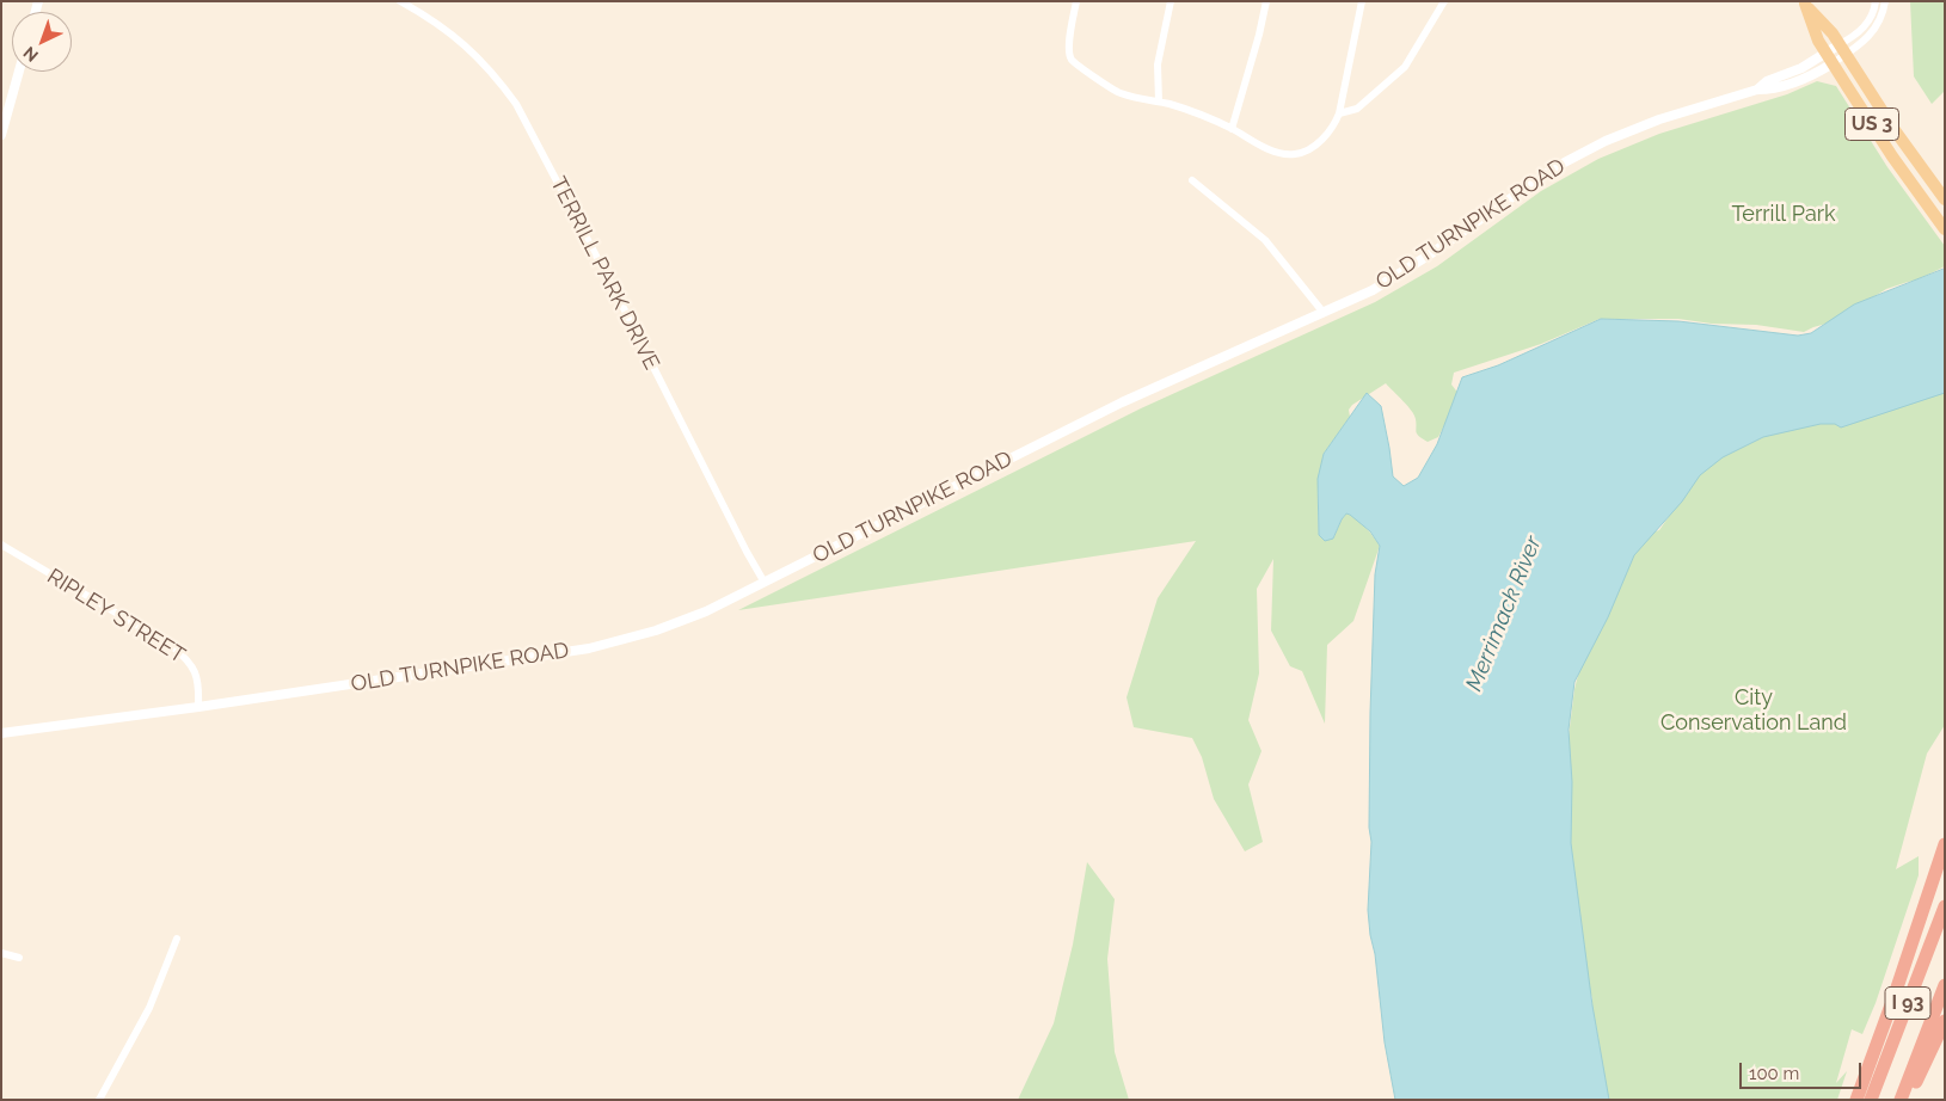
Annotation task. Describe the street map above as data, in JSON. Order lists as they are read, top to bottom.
{
  "streets": {
    "highway": ["I 93"],
    "main road": ["US 3"],
    "street": ["OLD TURNPIKE ROAD", "TERRILL PARK DRIVE", "RIPLEY STREET"]
  },
  "crossings": [
    ["US 3", "OLD TURNPIKE ROAD"],
    ["OLD TURNPIKE ROAD", "TERRILL PARK DRIVE"],
    ["OLD TURNPIKE ROAD", "RIPLEY STREET"]
  ],
  "water": ["Merrimack River"],
  "parks": ["Terrill Park", "City Conservation Land"],
  "scale_bar": "100 m",
  "north": "bottom left"
}
